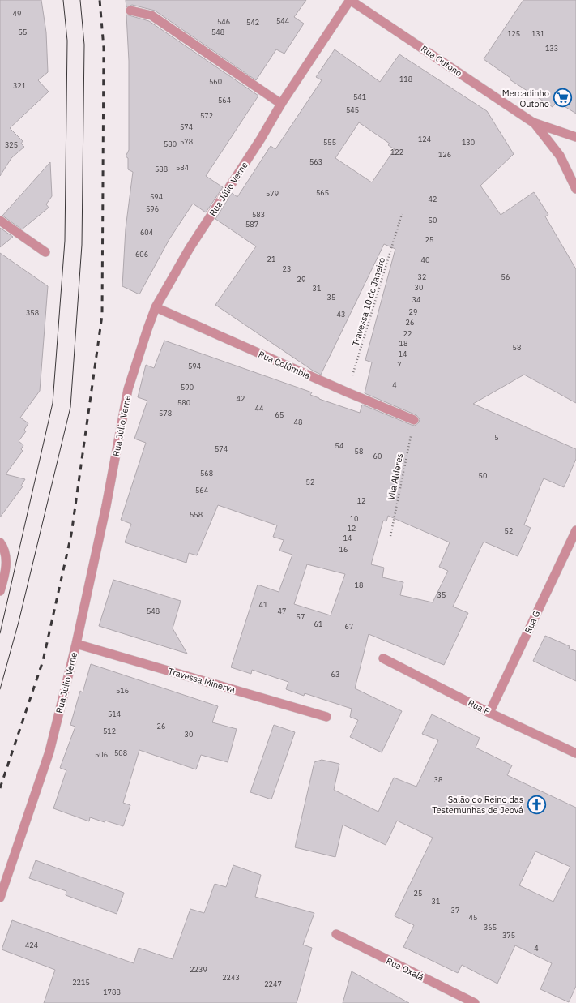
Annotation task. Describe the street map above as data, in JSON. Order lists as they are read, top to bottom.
{
  "streets": {
    "street": [
      "Rua Outono",
      "Rua Júlio Verne",
      "Rua Colômbia",
      "Rua G",
      "Travessa Minerva",
      "Rua F",
      "Rua Oxalá"
    ],
    "path": ["Travessa 10 de Janeiro", "Vila Alderes"]
  },
  "crossings": [
    ["Rua Outono", "Rua Júlio Verne"],
    ["Rua Júlio Verne", "Rua Colômbia"],
    ["Rua Júlio Verne", "Travessa Minerva"],
    ["Travessa 10 de Janeiro", "Rua Colômbia"],
    ["Rua Colômbia", "Vila Alderes"],
    ["Rua G", "Rua F"]
  ],
  "places": {
    "supermarket": ["Mercadinho Outono"],
    "church": ["Salão do Reino das Testemunhas de Jeová"]
  },
  "house_numbers": [
    "49",
    "544",
    "546",
    "542",
    "55",
    "548",
    "125",
    "131",
    "133",
    "118",
    "560",
    "321",
    "541",
    "564",
    "545",
    "572",
    "574",
    "124",
    "578",
    "555",
    "130",
    "580",
    "325",
    "122",
    "126",
    "563",
    "584",
    "588",
    "565",
    "579",
    "594",
    "42",
    "596",
    "583",
    "50",
    "587",
    "604",
    "25",
    "606",
    "21",
    "40",
    "23",
    "32",
    "56",
    "29",
    "30",
    "31",
    "35",
    "34",
    "29",
    "358",
    "43",
    "26",
    "22",
    "18",
    "58",
    "14",
    "7",
    "594",
    "4",
    "590",
    "42",
    "580",
    "44",
    "578",
    "65",
    "48",
    "5",
    "54",
    "574",
    "58",
    "60",
    "568",
    "50",
    "52",
    "564",
    "12",
    "558",
    "10",
    "12",
    "52",
    "14",
    "16",
    "18",
    "35",
    "41",
    "548",
    "47",
    "57",
    "61",
    "67",
    "63",
    "516",
    "514",
    "26",
    "512",
    "30",
    "508",
    "506",
    "38",
    "25",
    "31",
    "37",
    "45",
    "365",
    "375",
    "424",
    "4",
    "2239",
    "2243",
    "2215",
    "2247",
    "1788"
  ]
}
